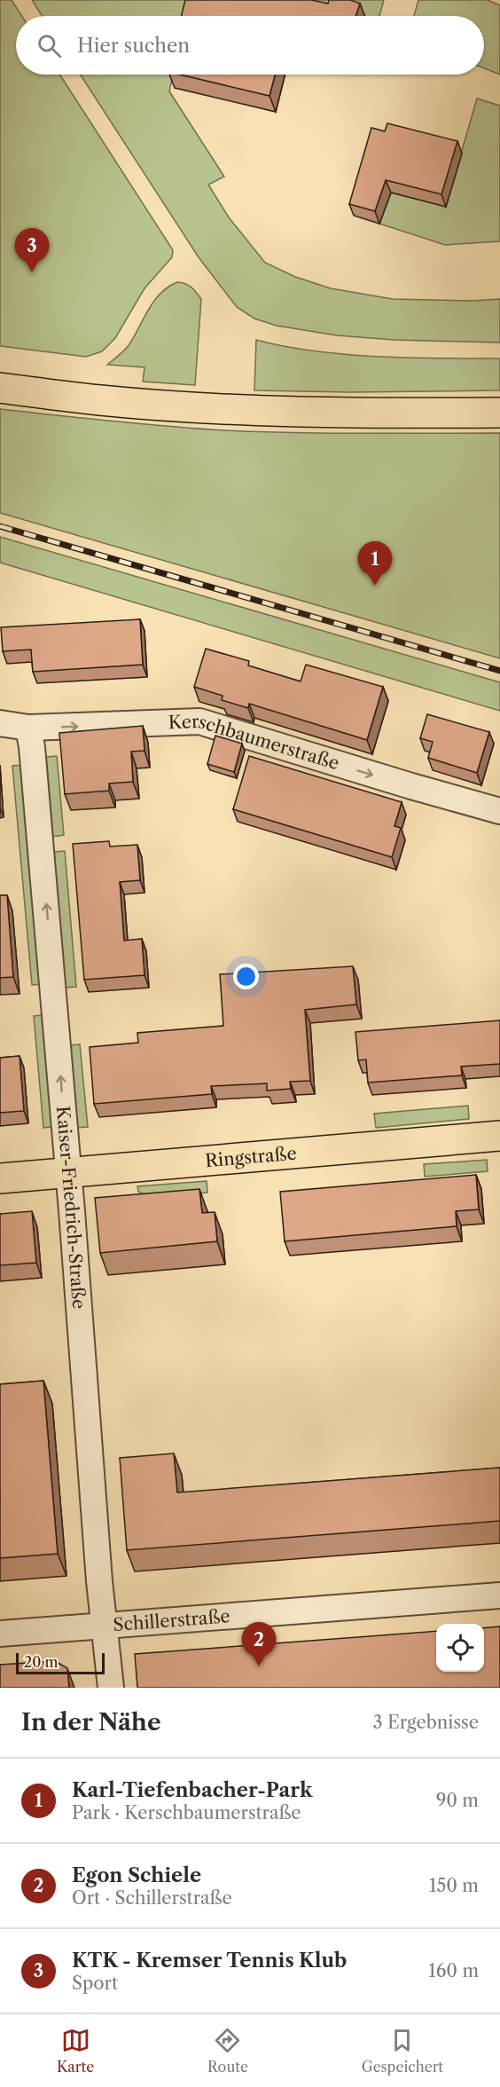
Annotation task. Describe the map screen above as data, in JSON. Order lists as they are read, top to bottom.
{
  "streets": {
    "main road": ["Ringstraße"],
    "street": ["Kerschbaumerstraße", "Kaiser-Friedrich-Straße", "Schillerstraße"]
  },
  "crossings": [
    ["Kerschbaumerstraße", "Kaiser-Friedrich-Straße"],
    ["Ringstraße", "Kaiser-Friedrich-Straße"],
    ["Kaiser-Friedrich-Straße", "Schillerstraße"]
  ],
  "one_way": ["Kerschbaumerstraße", "Kaiser-Friedrich-Straße"],
  "scale_bar": "20 m",
  "page": {
    "search": "Hier suchen",
    "pins": ["3", "1", "2"],
    "scale": "20 m",
    "heading": ["In der Nähe", "3 Ergebnisse"],
    "list": [
      {
        "mark": "1",
        "name": "Karl-Tiefenbacher-Park",
        "note": "Park · Kerschbaumerstraße",
        "value": "90 m"
      },
      {
        "mark": "2",
        "name": "Egon Schiele",
        "note": "Ort · Schillerstraße",
        "value": "150 m"
      },
      {
        "mark": "3",
        "name": "KTK - Kremser Tennis Klub",
        "note": "Sport",
        "value": "160 m"
      }
    ],
    "nav": ["Karte", "Route", "Gespeichert"]
  }
}
